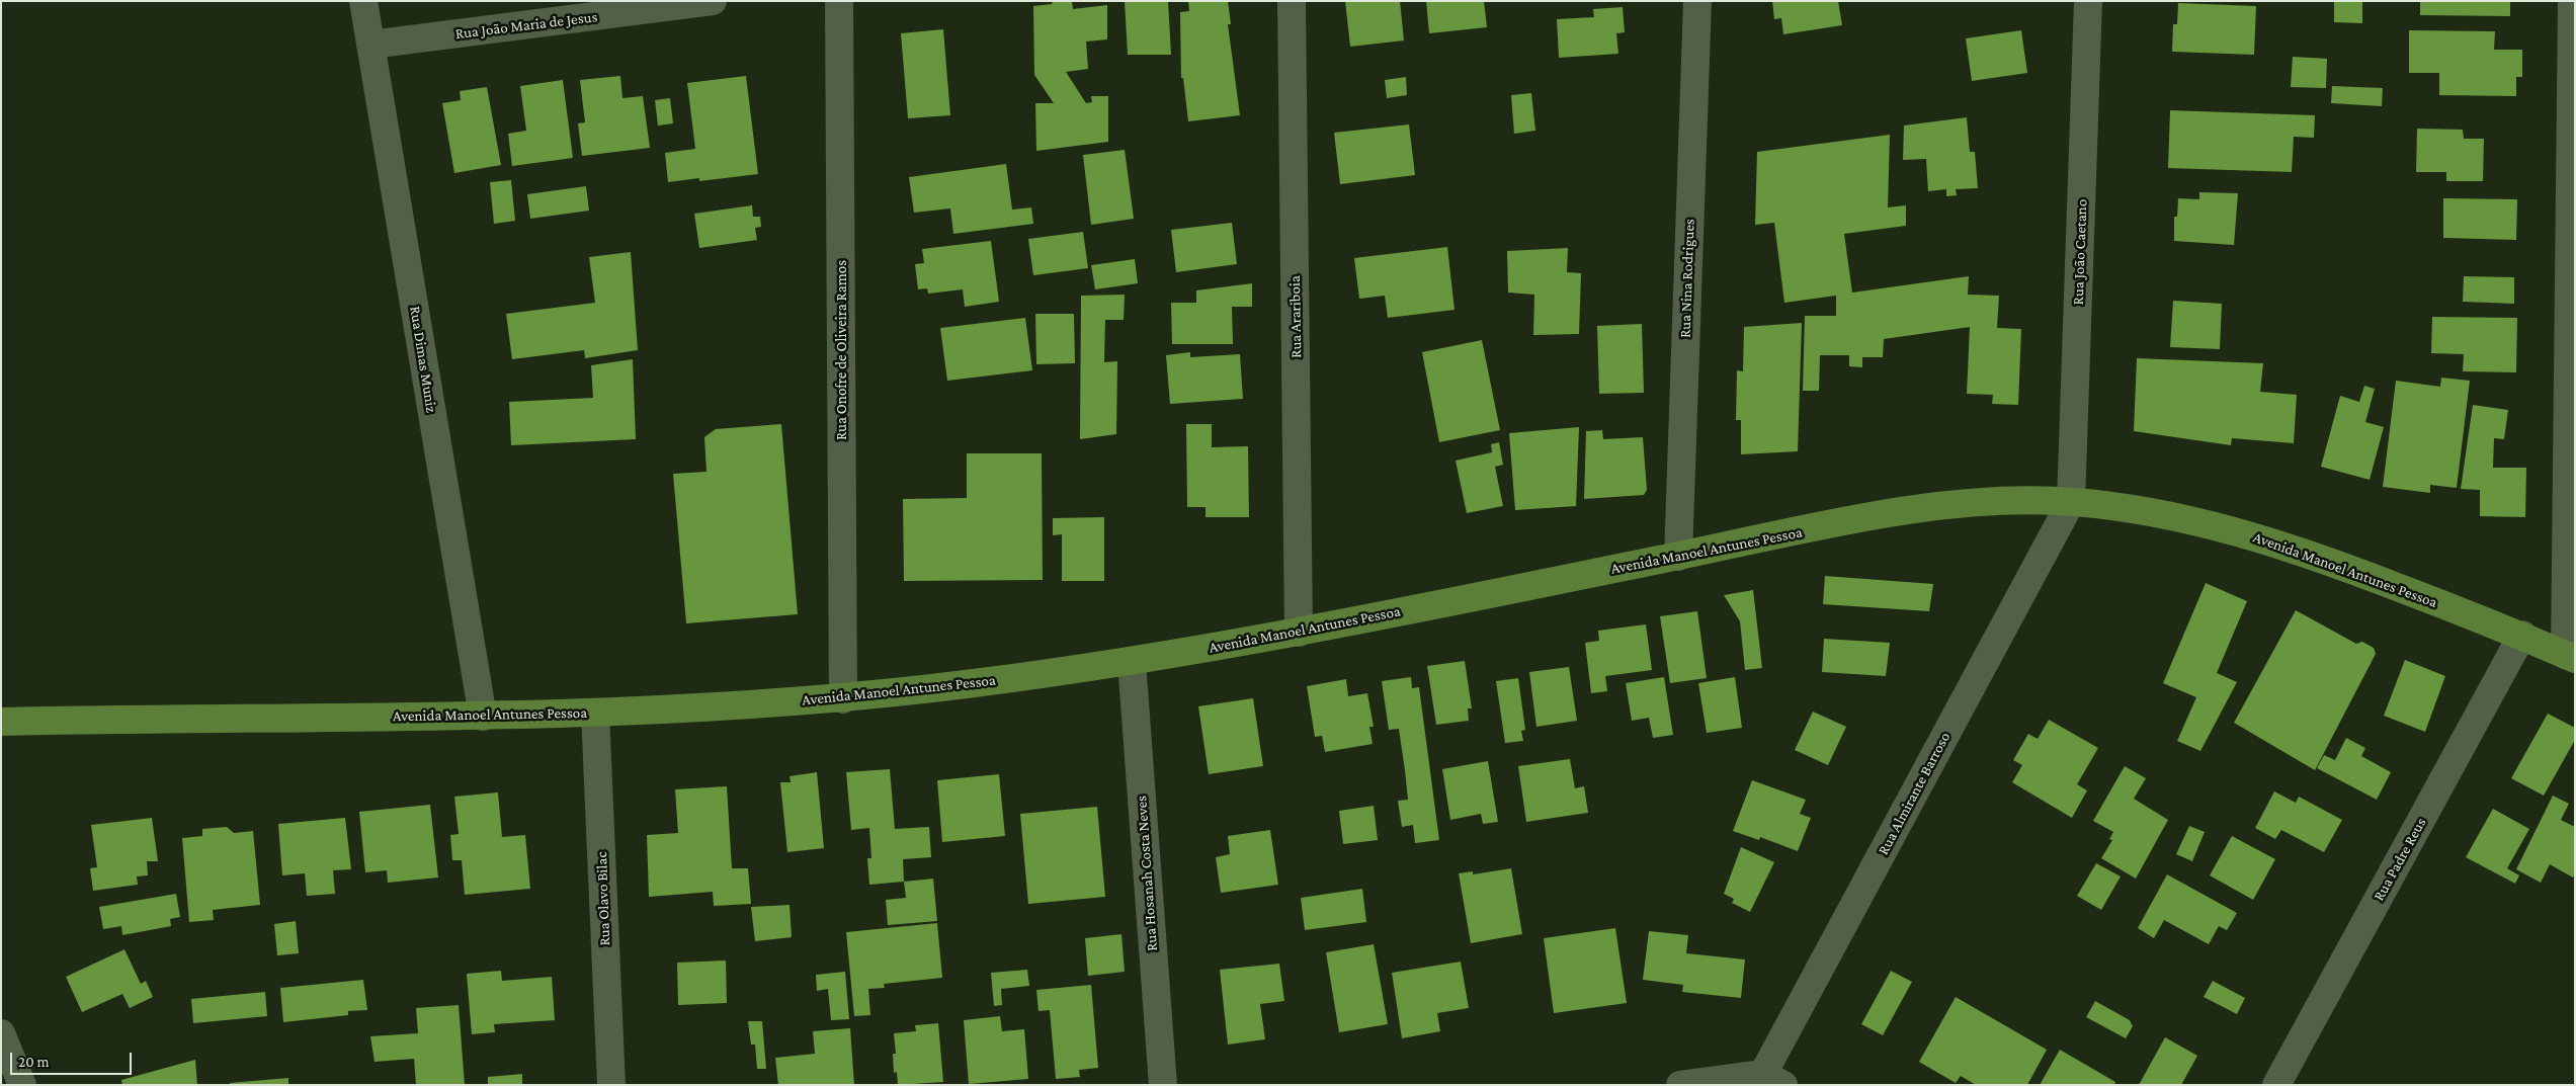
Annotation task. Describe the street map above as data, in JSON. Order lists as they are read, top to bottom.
{
  "streets": {
    "main road": ["Avenida Manoel Antunes Pessoa"],
    "street": [
      "Rua João Maria de Jesus",
      "Rua João Caetano",
      "Rua Nina Rodrigues",
      "Rua Arariboia",
      "Rua Onofre de Oliveira Ramos",
      "Rua Dimas Muniz",
      "Rua Almirante Barroso",
      "Rua Padre Reus",
      "Rua Hosanah Costa Neves",
      "Rua Olavo Bilac"
    ]
  },
  "crossings": [
    ["Rua João Maria de Jesus", "Rua Dimas Muniz"],
    ["Rua João Caetano", "Avenida Manoel Antunes Pessoa"],
    ["Rua João Caetano", "Rua Almirante Barroso"],
    ["Rua Nina Rodrigues", "Avenida Manoel Antunes Pessoa"],
    ["Rua Arariboia", "Avenida Manoel Antunes Pessoa"],
    ["Rua Onofre de Oliveira Ramos", "Avenida Manoel Antunes Pessoa"],
    ["Rua Dimas Muniz", "Avenida Manoel Antunes Pessoa"],
    ["Avenida Manoel Antunes Pessoa", "Rua Almirante Barroso"],
    ["Avenida Manoel Antunes Pessoa", "Rua Padre Reus"],
    ["Avenida Manoel Antunes Pessoa", "Rua Hosanah Costa Neves"],
    ["Avenida Manoel Antunes Pessoa", "Rua Olavo Bilac"]
  ],
  "scale_bar": "20 m"
}
